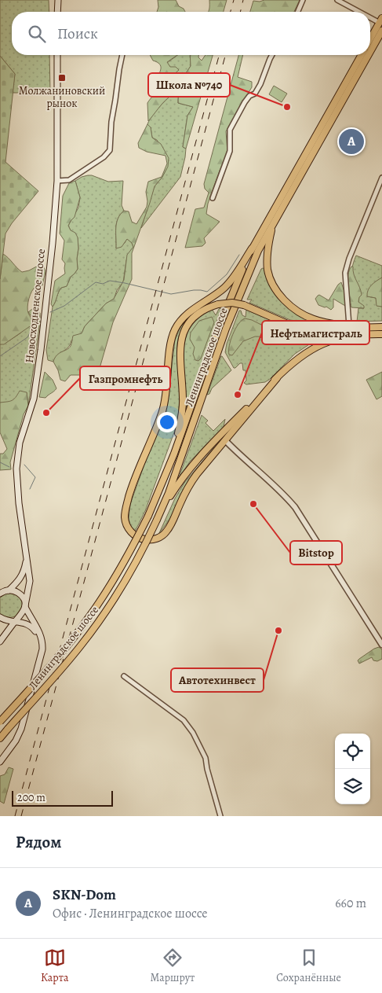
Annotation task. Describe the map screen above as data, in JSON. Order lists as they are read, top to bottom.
{
  "streets": {
    "highway": ["Ленинградское шоссе"],
    "main road": ["Новосходненское шоссе"]
  },
  "places": {
    "transit": ["Молжаниновский рынок"],
    "other": [
      "Школа №740",
      "Нефтьмагистраль",
      "Газпромнефть",
      "Bitstop",
      "Автотехинвест"
    ]
  },
  "scale_bar": "200 m",
  "page": {
    "search": "Поиск",
    "pins": "A",
    "scale": "200 m",
    "heading": "Рядом",
    "list": [
      {
        "mark": "A",
        "name": "SKN-Dom",
        "note": "Офис · Ленинградское шоссе",
        "value": "660 m"
      }
    ],
    "nav": ["Карта", "Маршрут", "Сохранённые"]
  }
}
